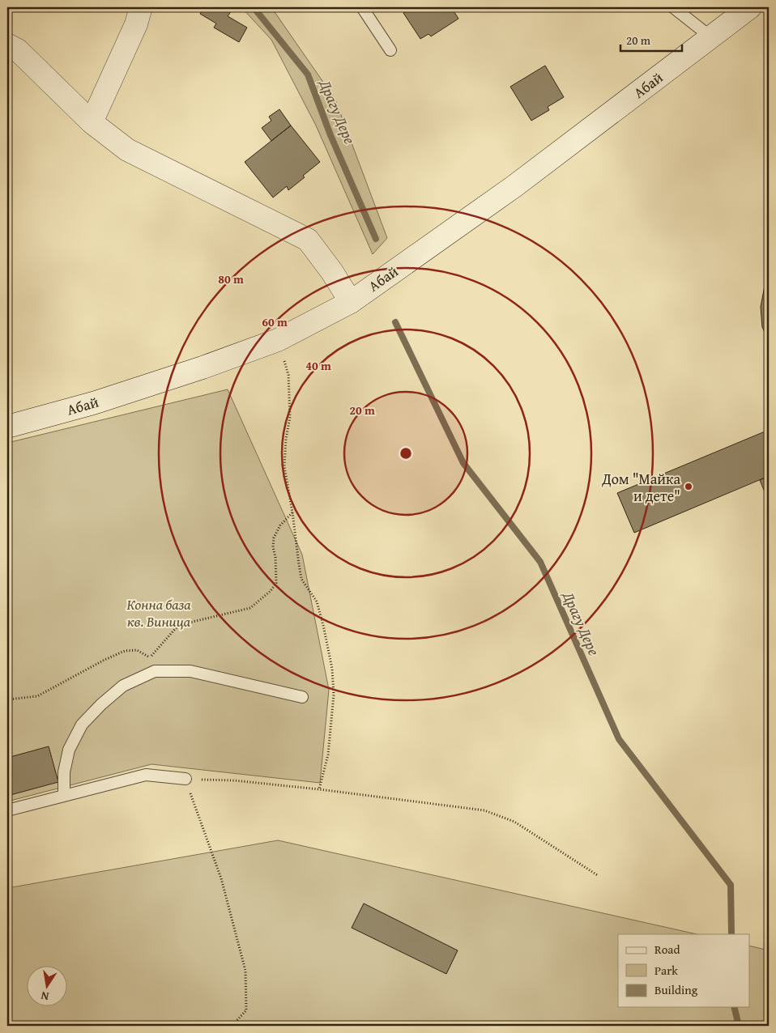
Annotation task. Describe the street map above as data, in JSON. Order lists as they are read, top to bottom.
{
  "streets": {
    "street": ["Абай"]
  },
  "water": ["Драгу Дере"],
  "parks": ["Конна база кв. Виница"],
  "places": ["Дом \"Майка и дете\""],
  "legend": ["Road", "Park", "Building"],
  "scale_bar": "20 m",
  "north": "bottom",
  "rings": [
    "80 m",
    "60 m",
    "40 m",
    "20 m"
  ]
}
